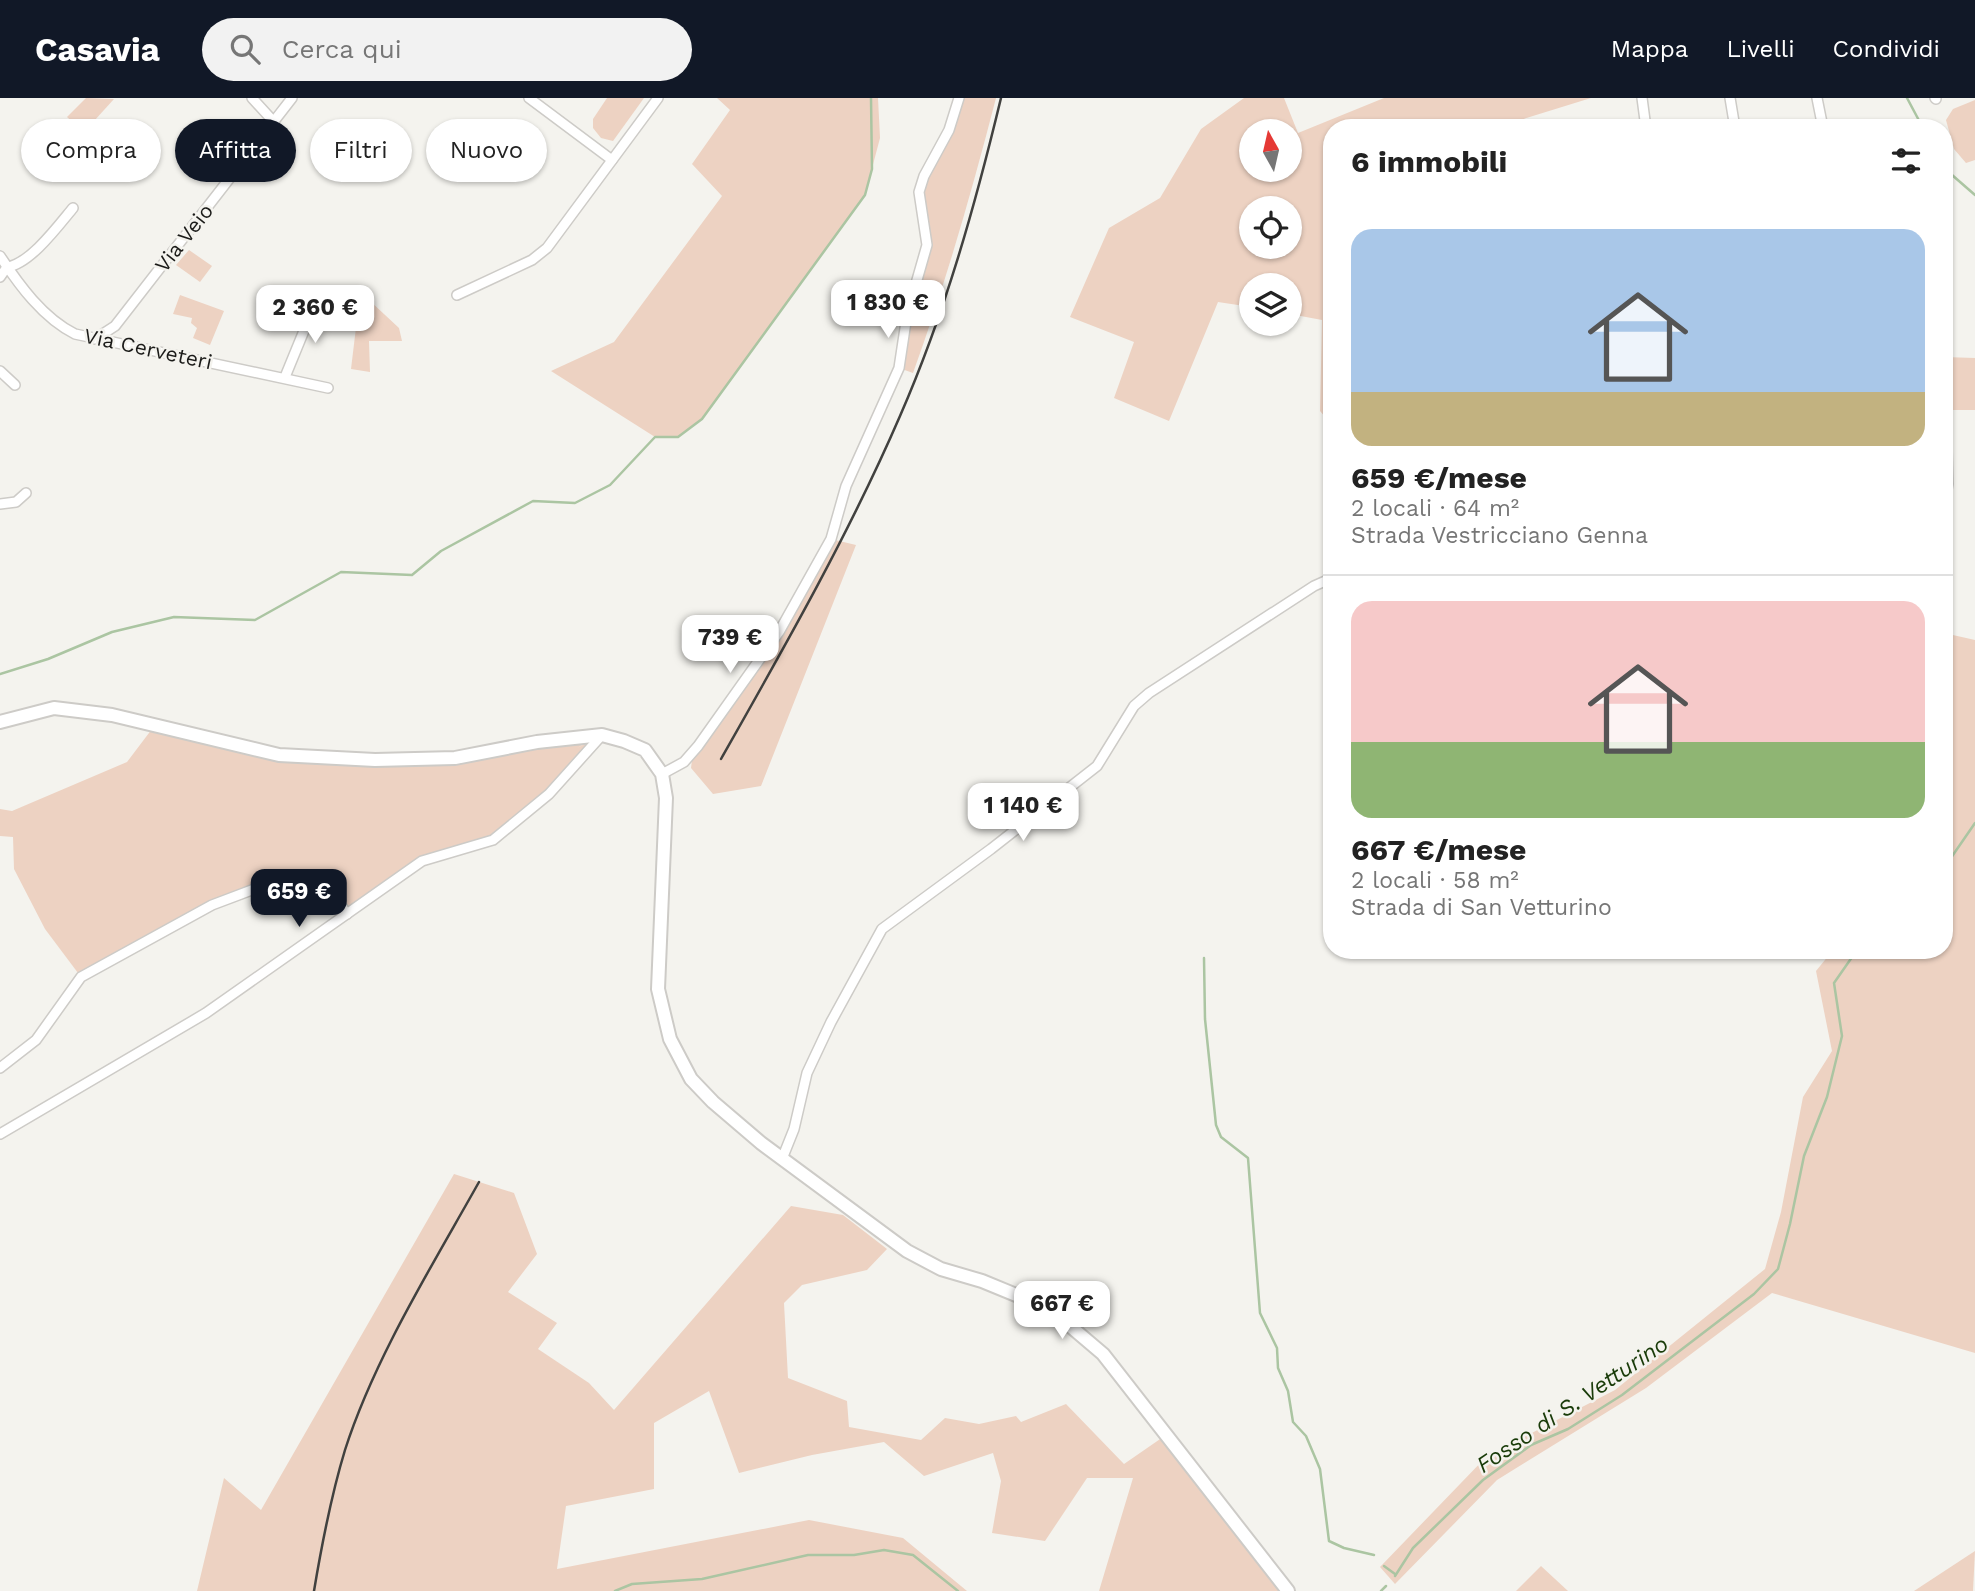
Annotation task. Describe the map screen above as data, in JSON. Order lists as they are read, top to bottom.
{
  "streets": {
    "street": ["Via Veio", "Via Cerveteri"]
  },
  "crossings": [
    ["Via Veio", "Via Cerveteri"]
  ],
  "water": ["Fosso di S. Vetturino"],
  "north": "top",
  "page": {
    "header": "Casavia",
    "search": "Cerca qui",
    "nav": ["Mappa", "Livelli", "Condividi"],
    "chip": [
      "Compra",
      "Affitta",
      "Filtri",
      "Nuovo"
    ],
    "heading": "6 immobili",
    "list": [
      {
        "name": "659 €/mese",
        "note": "2 locali · 64 m² · Strada Vestricciano Genna"
      },
      {
        "name": "667 €/mese",
        "note": "2 locali · 58 m² · Strada di San Vetturino"
      }
    ],
    "price": [
      "1 830 €",
      "2 360 €",
      "739 €",
      "1 140 €",
      "659 €",
      "667 €"
    ]
  }
}
